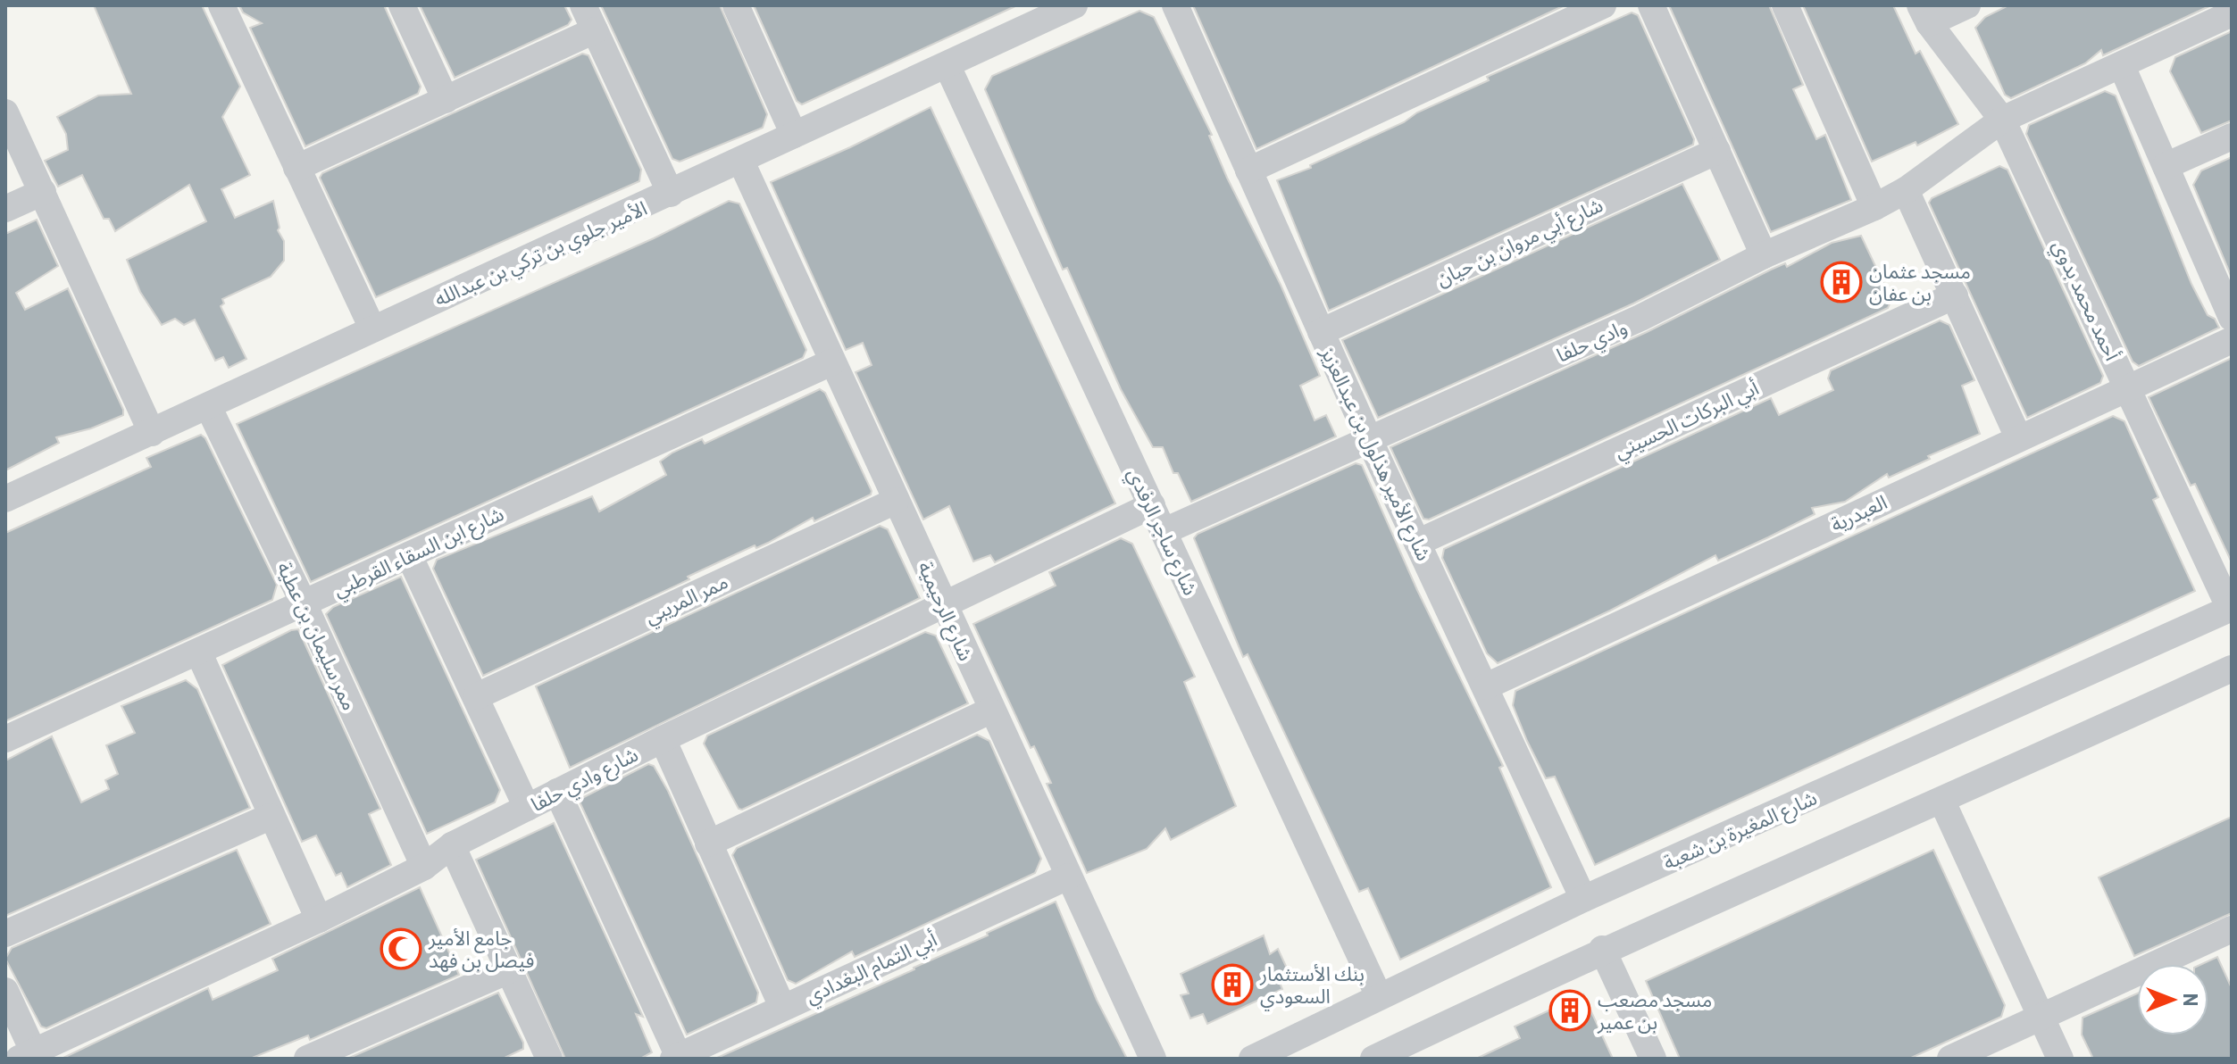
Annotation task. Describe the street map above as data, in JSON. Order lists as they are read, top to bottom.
{
  "streets": {
    "street": [
      "شارع أبي مروان بن حيان",
      "الأمير جلوي بن تركي بن عبدالله",
      "أحمد محمد بدوي",
      "وادي حلفا",
      "أبي البركات الحسيني",
      "شارع الأمير هذلول بن عبدالعزيز",
      "العبدرية",
      "شارع ساجر الرفدي",
      "شارع ابن السقاء القرطبي",
      "ممر المريبي",
      "شارع الرحيمية",
      "ممر سليمان بن عطية",
      "شارع وادي حلفا",
      "شارع المغيرة بن شعبة",
      "أبي التمام البغدادي"
    ]
  },
  "crossings": [
    ["شارع أبي مروان بن حيان", "شارع الأمير هذلول بن عبدالعزيز"],
    ["الأمير جلوي بن تركي بن عبدالله", "شارع ساجر الرفدي"],
    ["الأمير جلوي بن تركي بن عبدالله", "شارع الرحيمية"],
    ["الأمير جلوي بن تركي بن عبدالله", "ممر سليمان بن عطية"],
    ["أحمد محمد بدوي", "وادي حلفا"],
    ["أحمد محمد بدوي", "العبدرية"],
    ["أحمد محمد بدوي", "شارع المغيرة بن شعبة"],
    ["وادي حلفا", "شارع الأمير هذلول بن عبدالعزيز"],
    ["وادي حلفا", "شارع ساجر الرفدي"],
    ["أبي البركات الحسيني", "شارع الأمير هذلول بن عبدالعزيز"],
    ["شارع الأمير هذلول بن عبدالعزيز", "العبدرية"],
    ["شارع الأمير هذلول بن عبدالعزيز", "شارع المغيرة بن شعبة"],
    ["شارع ساجر الرفدي", "شارع وادي حلفا"],
    ["شارع ساجر الرفدي", "شارع المغيرة بن شعبة"],
    ["شارع ابن السقاء القرطبي", "شارع الرحيمية"],
    ["شارع ابن السقاء القرطبي", "ممر سليمان بن عطية"],
    ["ممر المريبي", "شارع الرحيمية"],
    ["شارع الرحيمية", "شارع وادي حلفا"],
    ["شارع الرحيمية", "أبي التمام البغدادي"],
    ["ممر سليمان بن عطية", "شارع وادي حلفا"]
  ],
  "places": {
    "building": ["مسجد عثمان بن عفان", "بنك الأستثمار السعودي", "مسجد مصعب بن عمير"],
    "mosque": ["جامع الأمير فيصل بن فهد"]
  },
  "north": "right"
}
